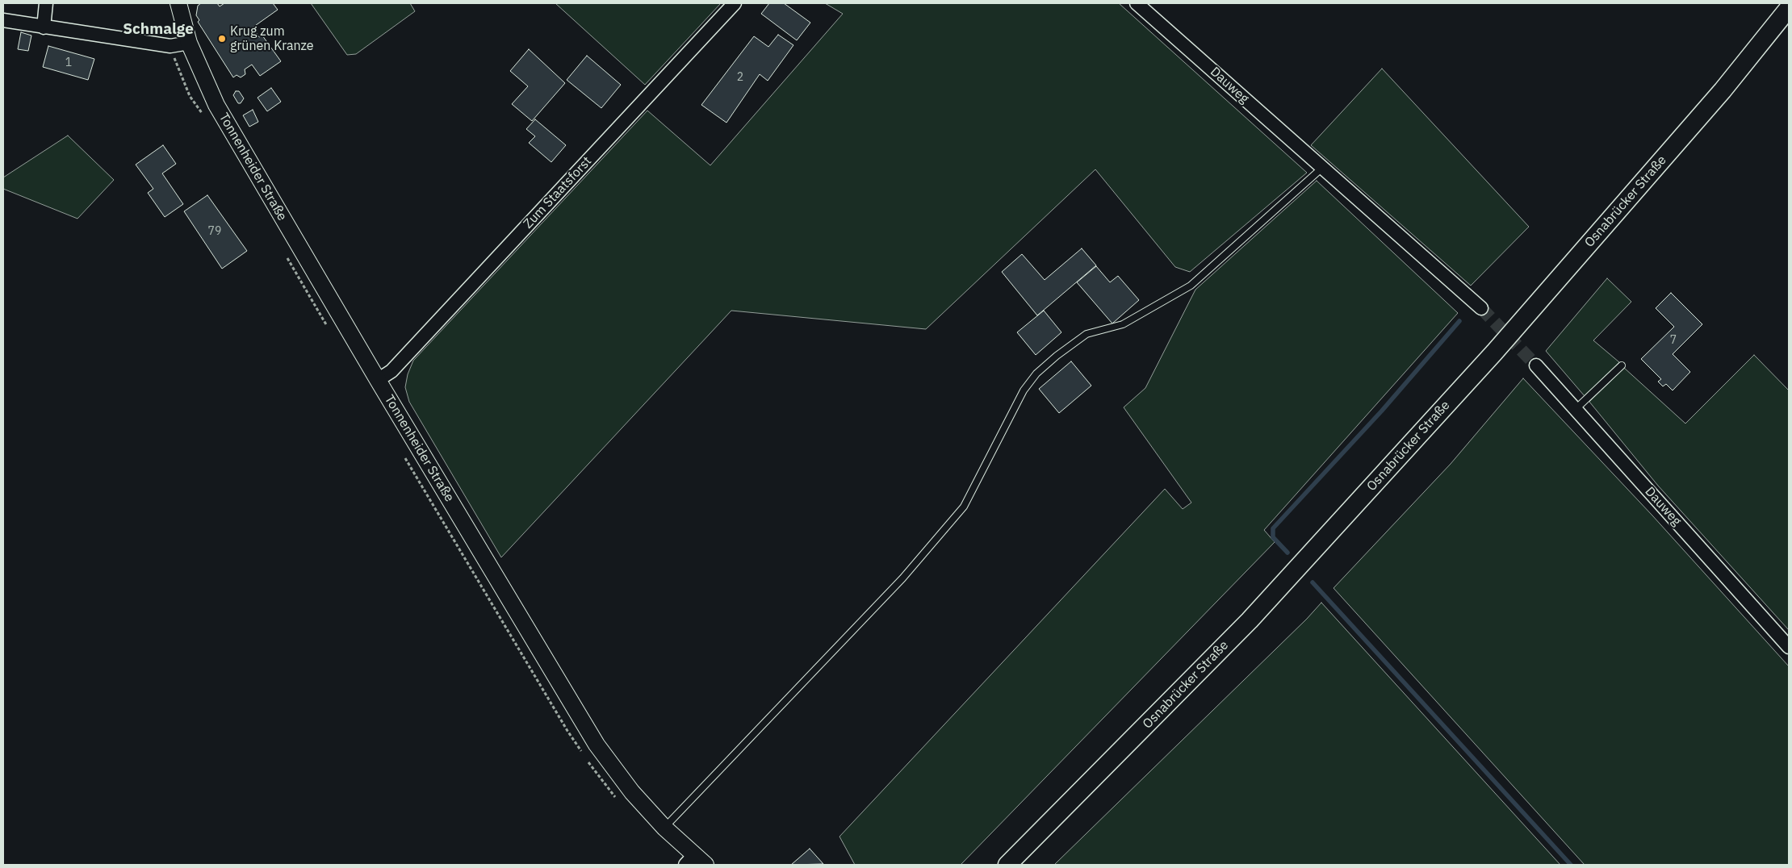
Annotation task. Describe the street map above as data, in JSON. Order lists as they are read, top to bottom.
{
  "streets": {
    "main road": ["Osnabrücker Straße"],
    "street": ["Dauweg", "Tonnenheider Straße", "Zum Staatsforst"]
  },
  "crossings": [
    ["Tonnenheider Straße", "Zum Staatsforst"]
  ],
  "districts": ["Schmalge"],
  "places": ["Krug zum grünen Kranze"],
  "house_numbers": [
    "1",
    "2",
    "79",
    "7"
  ]
}
